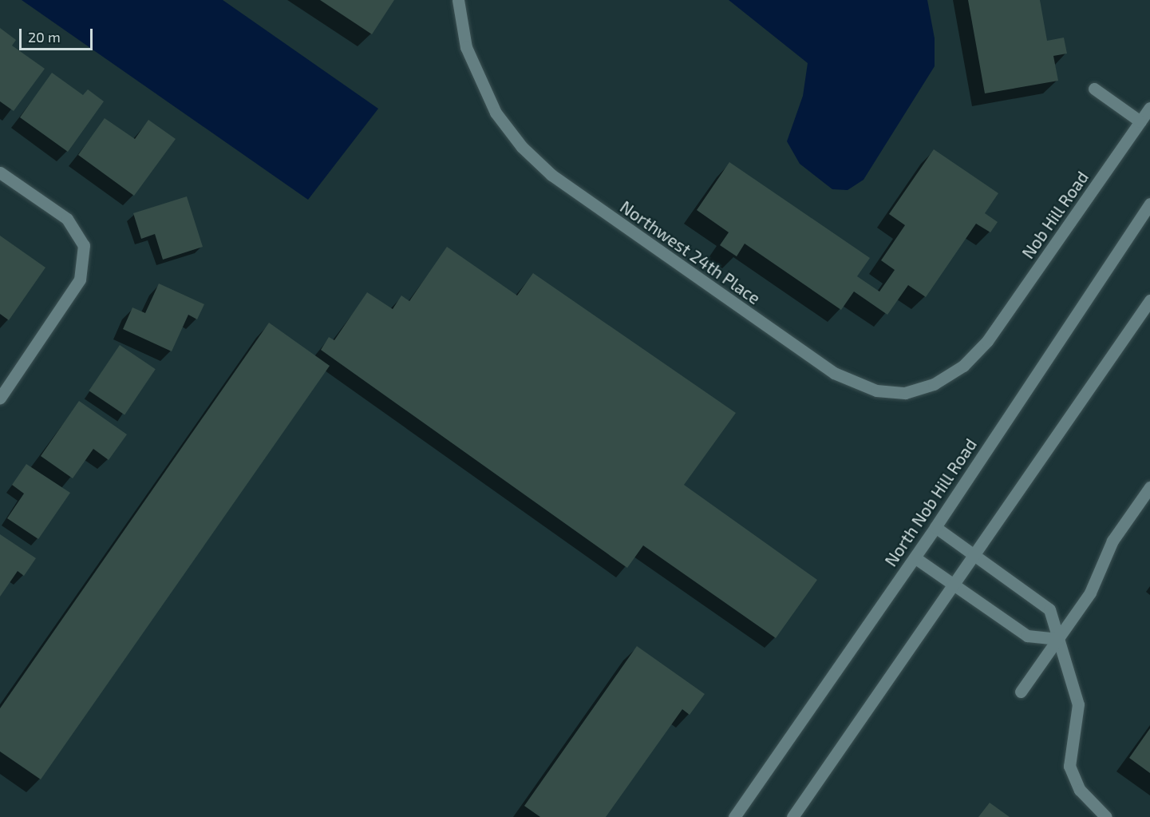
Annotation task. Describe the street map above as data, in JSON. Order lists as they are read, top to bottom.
{
  "streets": {
    "street": ["Nob Hill Road", "Northwest 24th Place", "North Nob Hill Road"]
  },
  "crossings": [
    ["Nob Hill Road", "Northwest 24th Place"]
  ],
  "scale_bar": "20 m"
}
